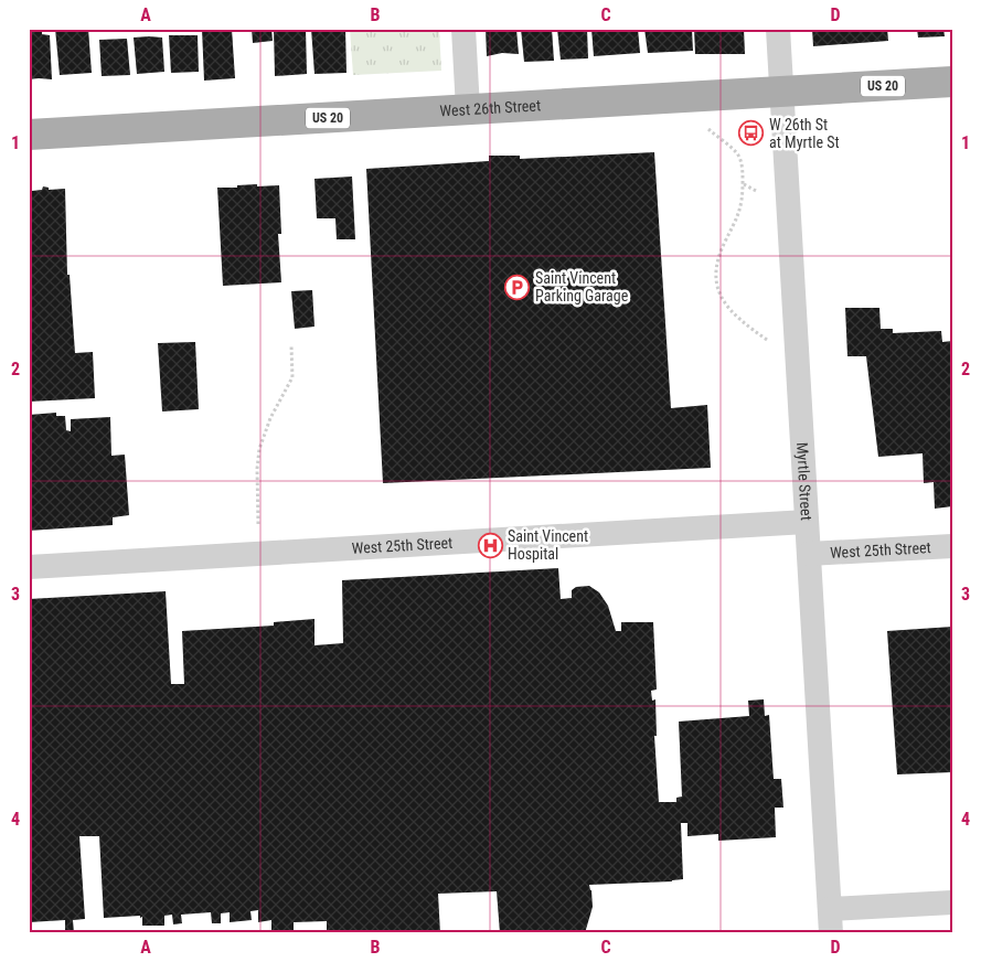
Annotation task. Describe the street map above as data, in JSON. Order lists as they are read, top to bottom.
{
  "streets": {
    "main road": ["US 20", "West 26th Street"],
    "street": ["Myrtle Street", "West 25th Street"]
  },
  "crossings": [
    ["West 26th Street", "Myrtle Street"],
    ["Myrtle Street", "West 25th Street"]
  ],
  "places": {
    "bus stop": ["W 26th St at Myrtle St"],
    "parking": ["Saint Vincent Parking Garage"],
    "hospital": ["Saint Vincent Hospital"]
  },
  "grid": {
    "columns": [
      "A",
      "B",
      "C",
      "D"
    ],
    "rows": [
      "1",
      "2",
      "3",
      "4"
    ]
  }
}
